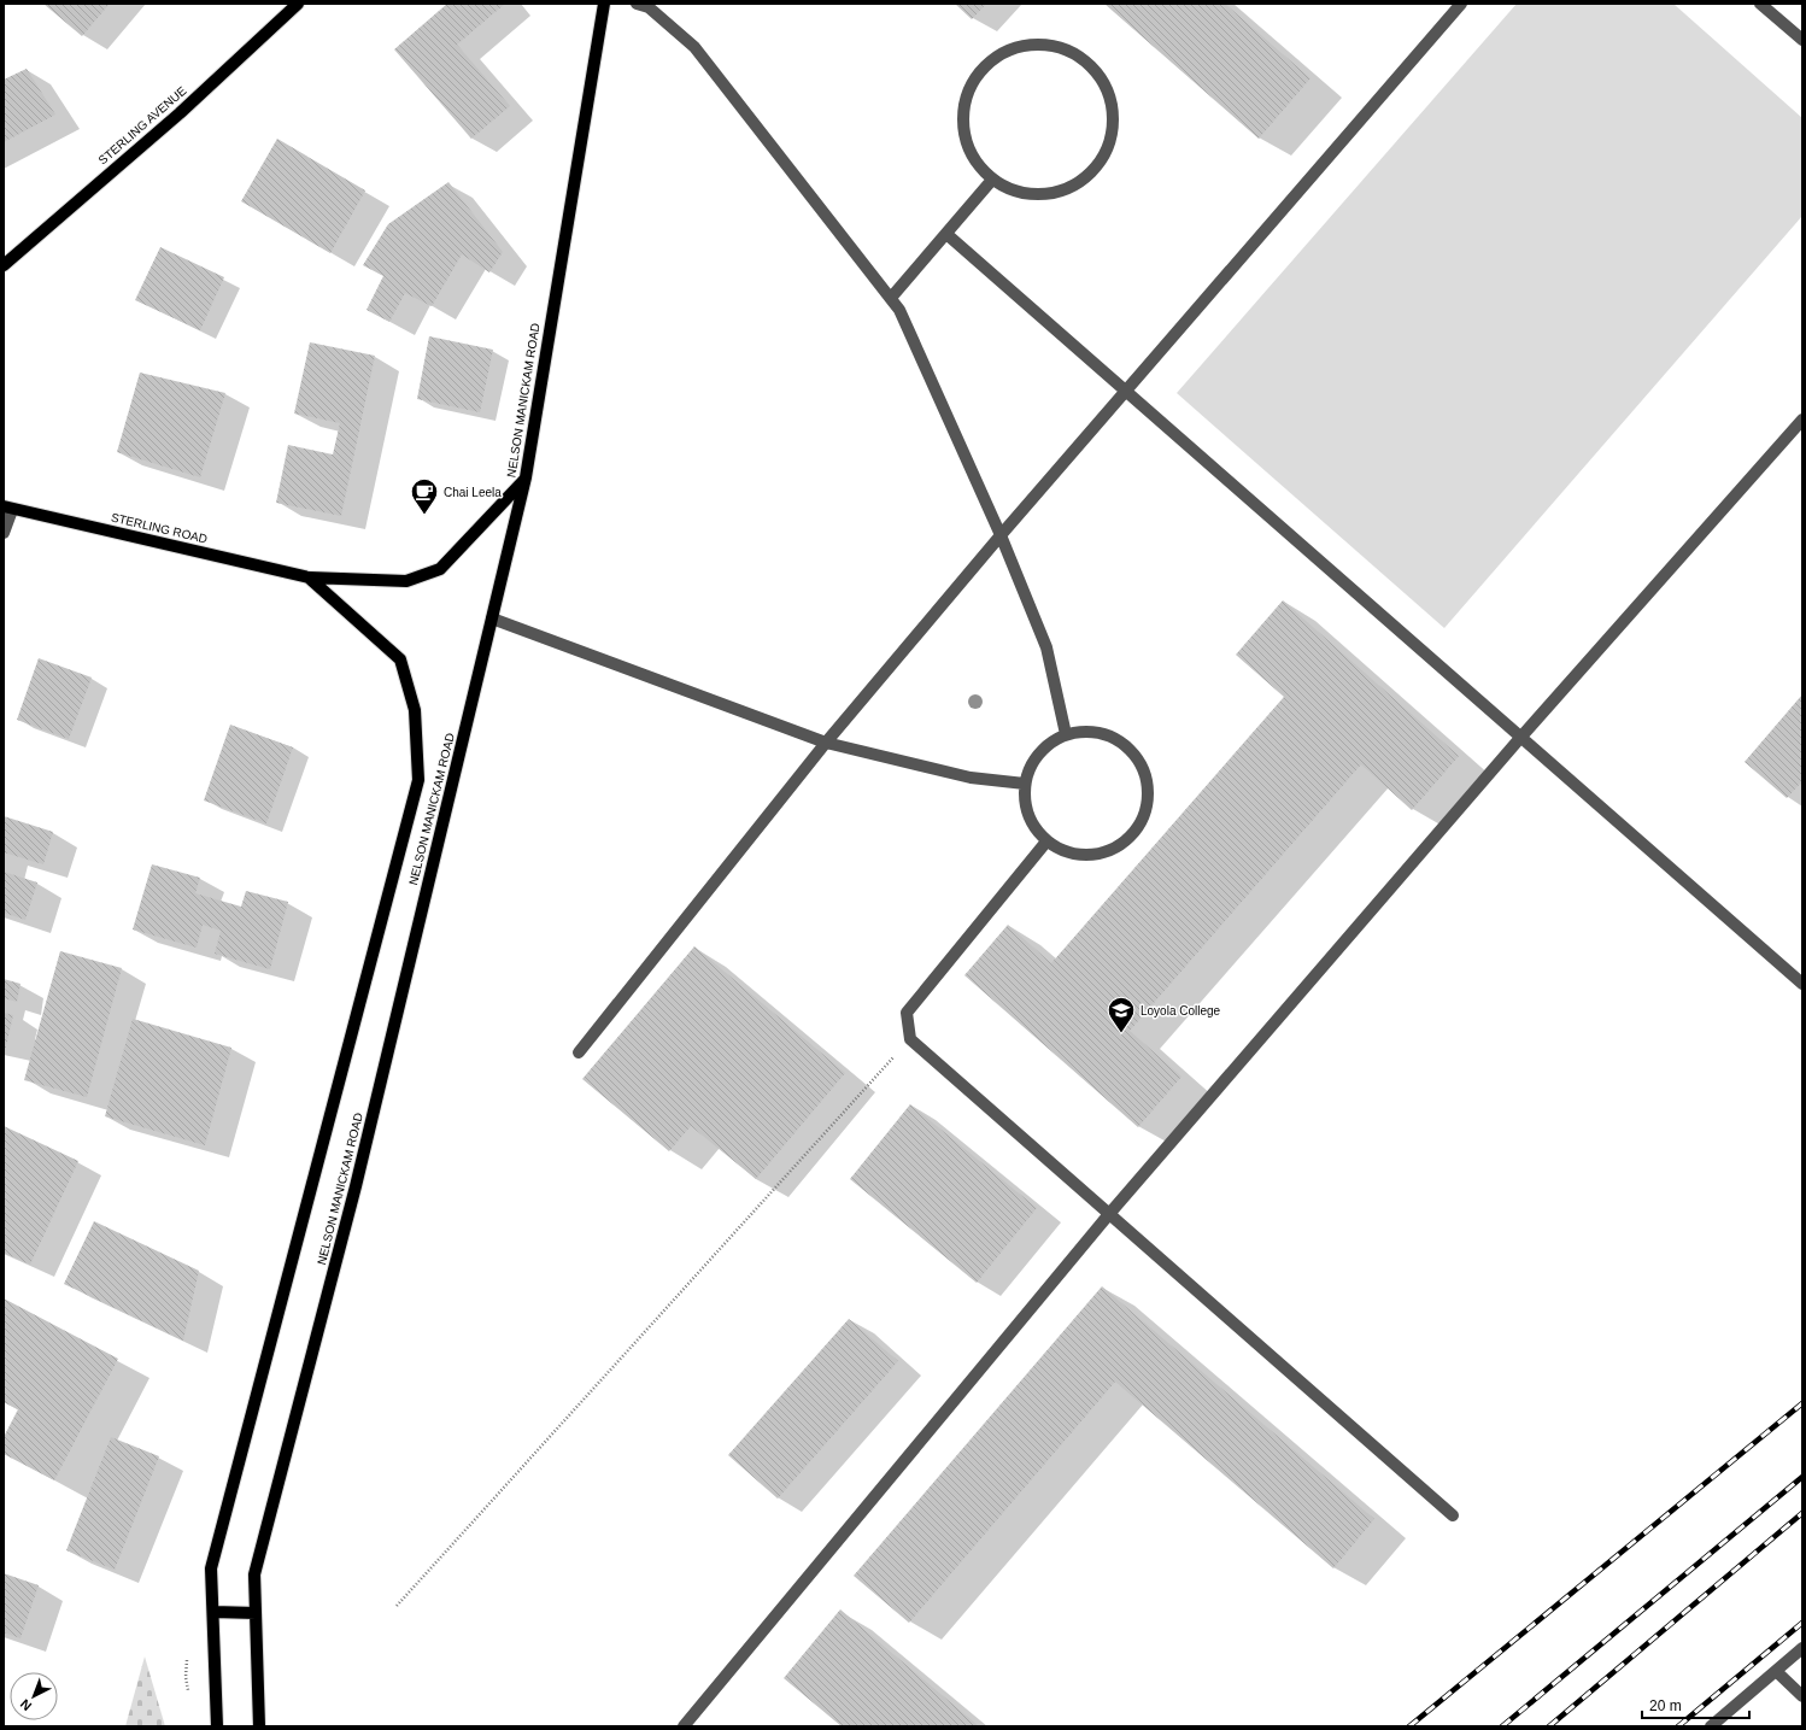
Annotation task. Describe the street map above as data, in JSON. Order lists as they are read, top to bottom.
{
  "streets": {
    "main road": ["STERLING AVENUE", "NELSON MANICKAM ROAD", "STERLING ROAD"]
  },
  "crossings": [
    ["NELSON MANICKAM ROAD", "STERLING ROAD"]
  ],
  "places": {
    "cafe": ["Chai Leela"],
    "school or university": ["Loyola College"]
  },
  "scale_bar": "20 m",
  "north": "bottom left"
}
